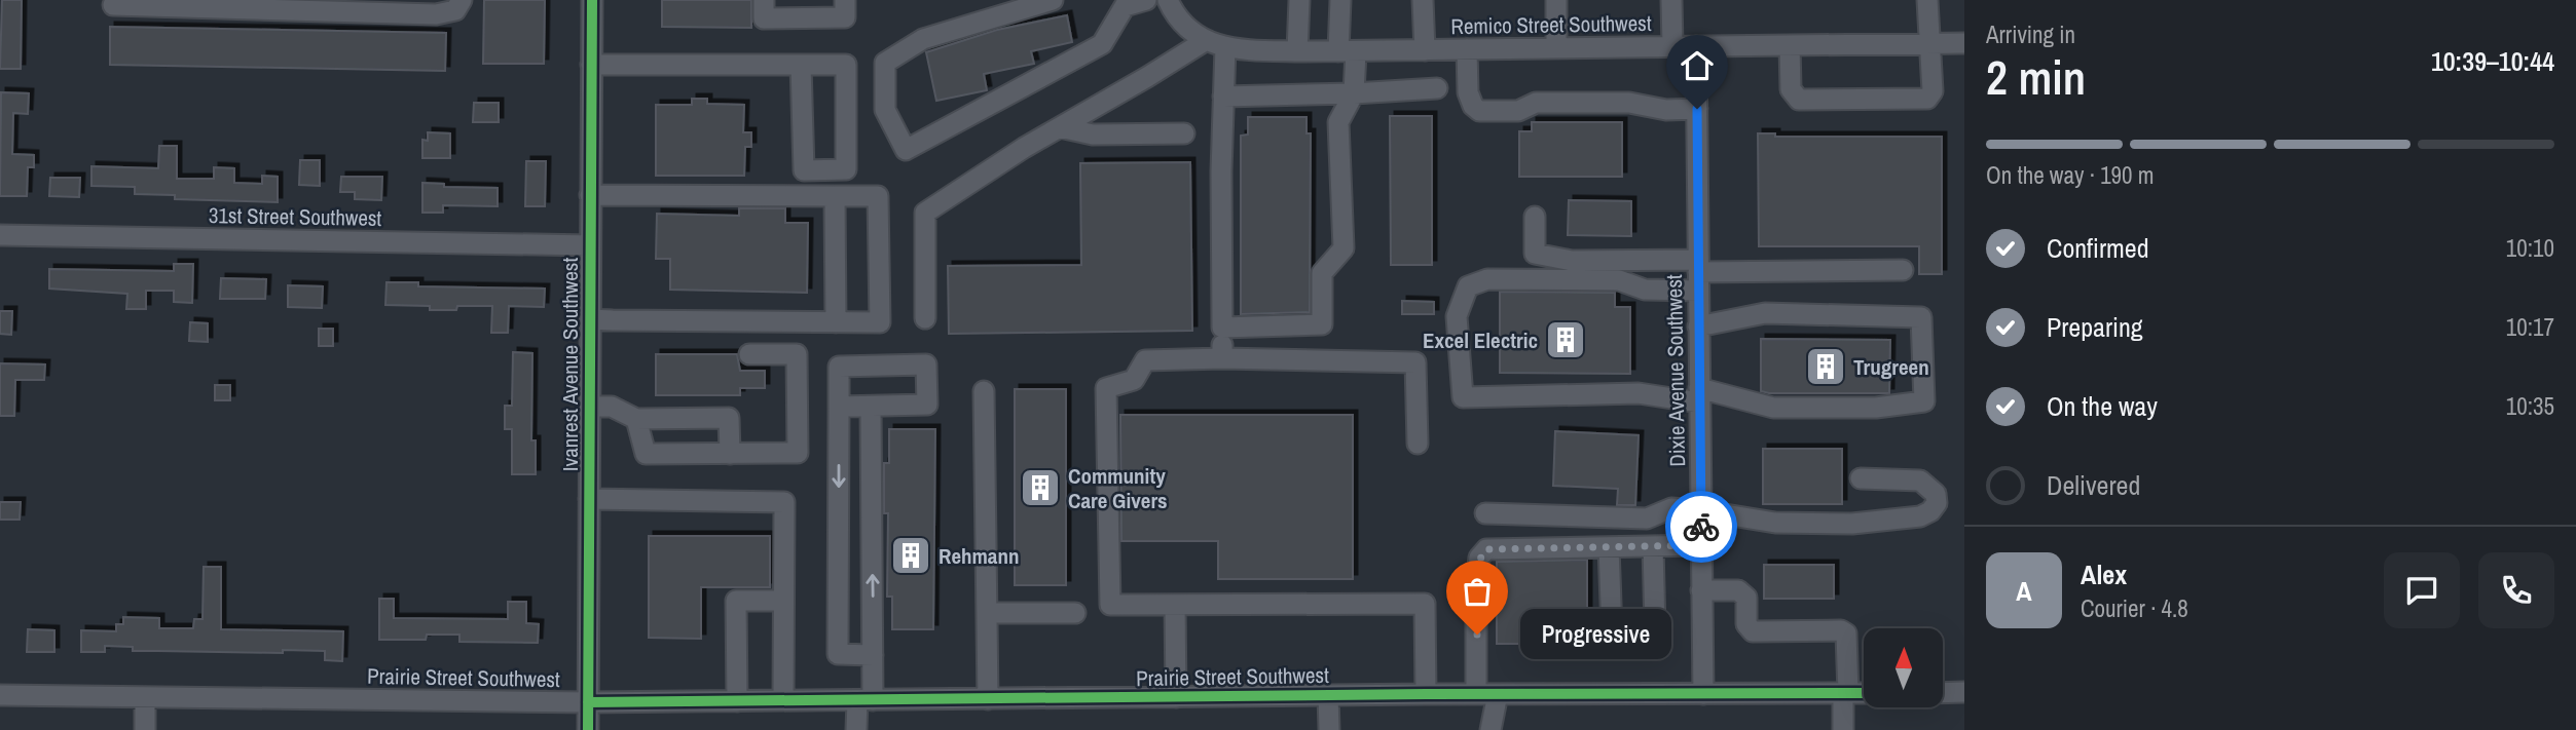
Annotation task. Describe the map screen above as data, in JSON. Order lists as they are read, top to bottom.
{
  "streets": {
    "street": [
      "Remico Street Southwest",
      "31st Street Southwest",
      "Ivanrest Avenue Southwest",
      "Dixie Avenue Southwest",
      "Prairie Street Southwest"
    ]
  },
  "crossings": [
    ["Remico Street Southwest", "Dixie Avenue Southwest"],
    ["31st Street Southwest", "Ivanrest Avenue Southwest"],
    ["Ivanrest Avenue Southwest", "Prairie Street Southwest"],
    ["Dixie Avenue Southwest", "Prairie Street Southwest"]
  ],
  "places": {
    "building": [
      "Excel Electric",
      "Trugreen",
      "Community Care Givers",
      "Rehmann"
    ],
    "other": ["Progressive"]
  },
  "north": "top",
  "page": {
    "heading": ["2 min", "Arriving in", "10:39–10:44"],
    "panel": ["Alex", "Courier · 4.8"],
    "bar": "On the way · 190 m",
    "list": [
      ["Confirmed", "10:10"],
      ["Preparing", "10:17"],
      ["On the way", "10:35"],
      "Delivered"
    ],
    "round": "A",
    "bubble": "Progressive"
  }
}
